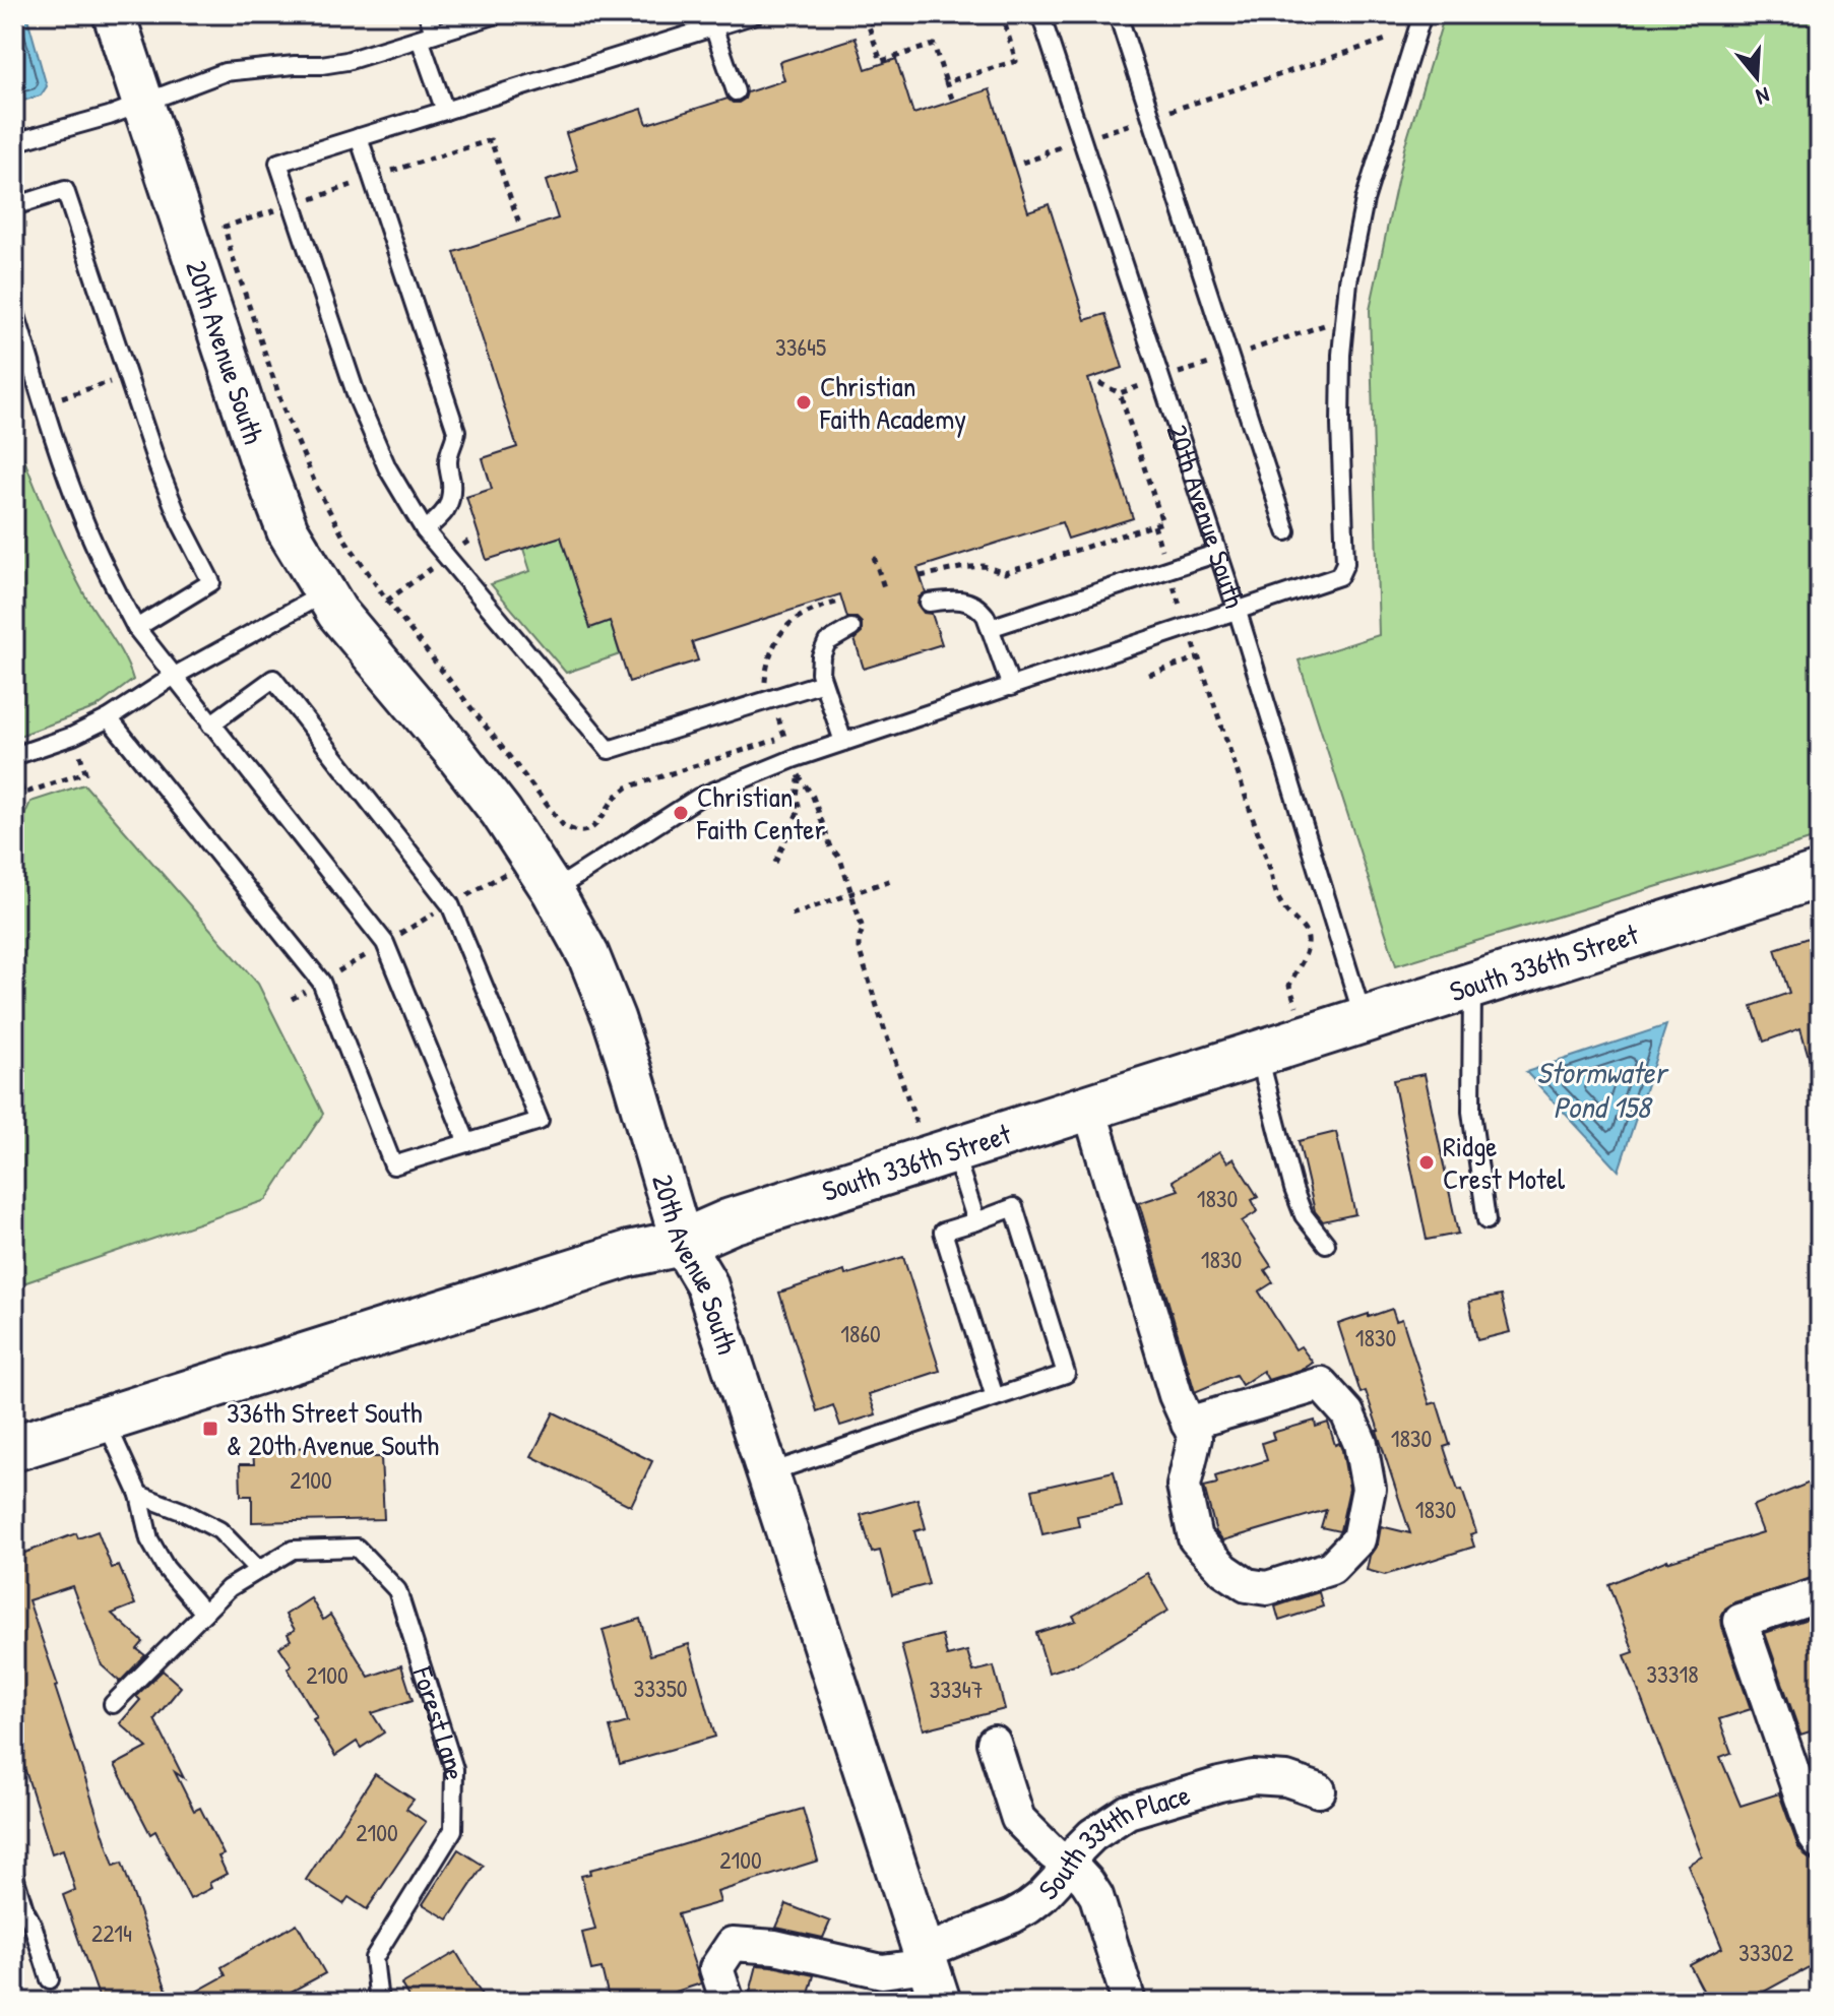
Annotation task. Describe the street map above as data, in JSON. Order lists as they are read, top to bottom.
{
  "streets": {
    "main road": ["South 336th Street"],
    "street": ["20th Avenue South", "South 334th Place"],
    "lane": ["Forest Lane"]
  },
  "crossings": [
    ["20th Avenue South", "South 336th Street"],
    ["20th Avenue South", "South 334th Place"]
  ],
  "water": ["Stormwater Pond 158"],
  "places": {
    "other": ["Christian Faith Academy", "Christian Faith Center", "Ridge Crest Motel"],
    "transit": ["336th Street South & 20th Avenue South"]
  },
  "house_numbers": [
    "33645",
    "1830",
    "1830",
    "1860",
    "1830",
    "1830",
    "2100",
    "1830",
    "33318",
    "2100",
    "33350",
    "33347",
    "2100",
    "2100",
    "2214",
    "33302"
  ],
  "north": "bottom"
}
